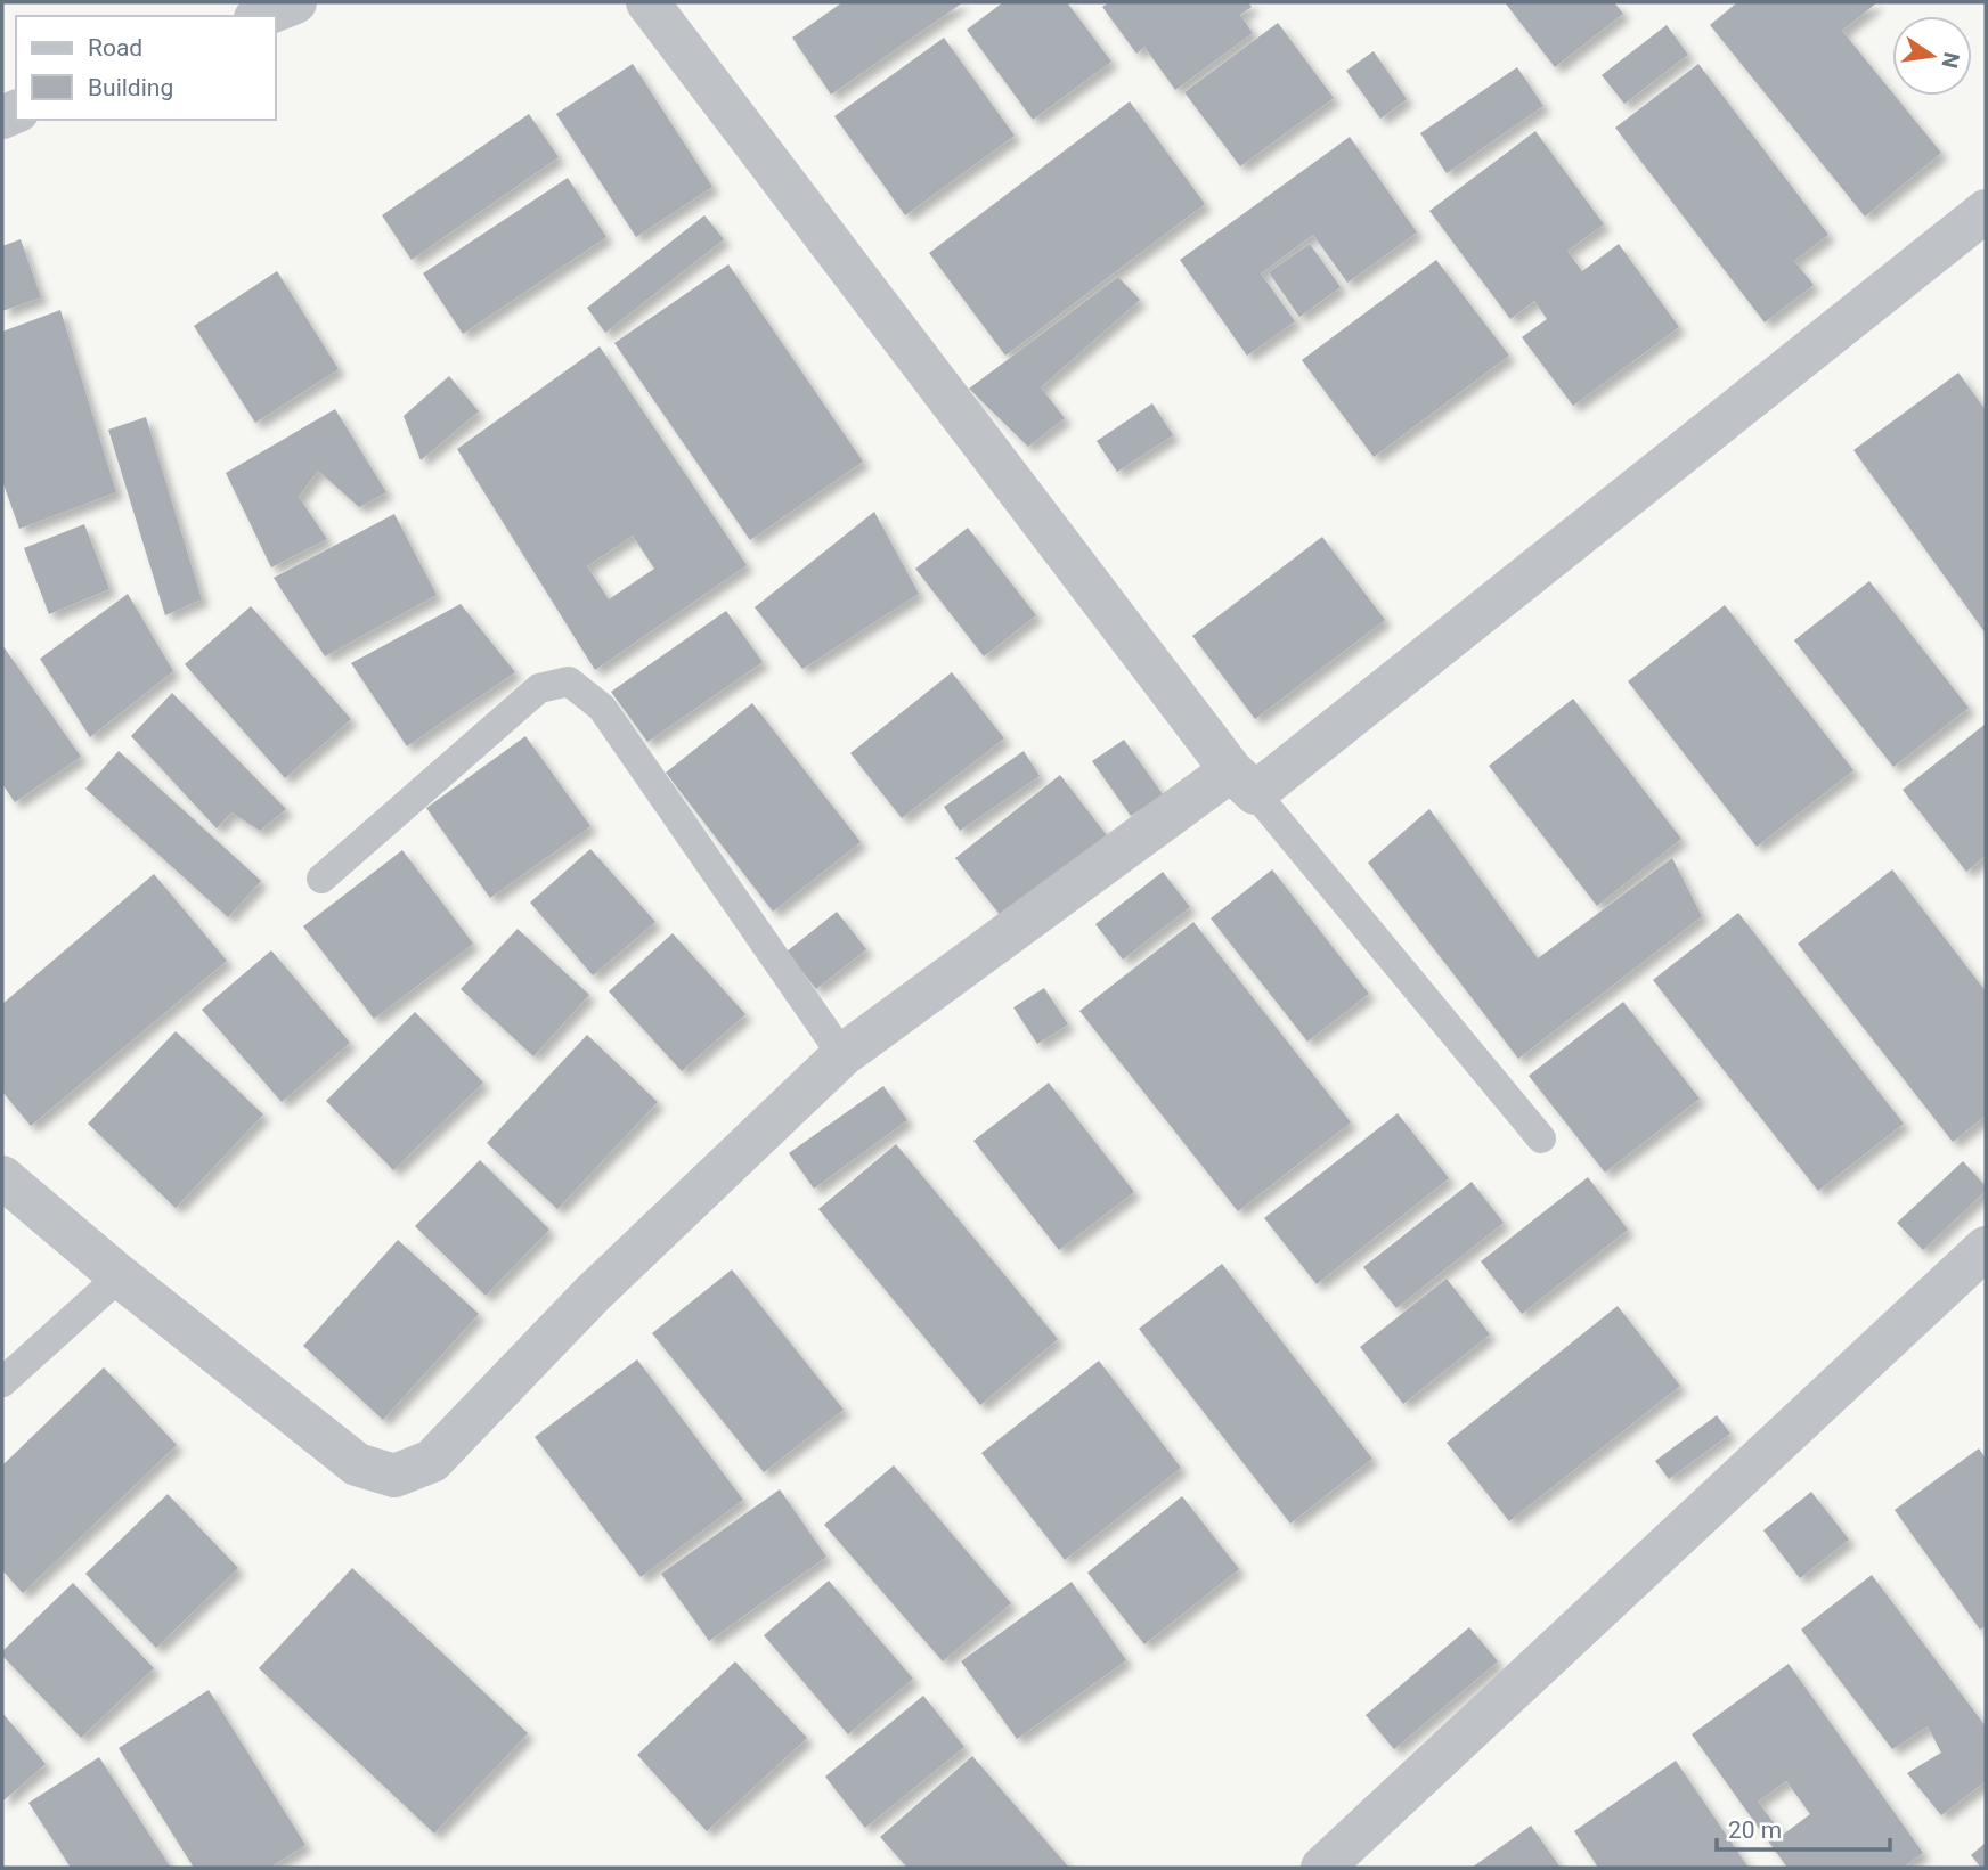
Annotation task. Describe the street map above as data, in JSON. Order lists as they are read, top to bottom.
{
  "legend": ["Road", "Building"],
  "scale_bar": "20 m",
  "north": "right"
}
